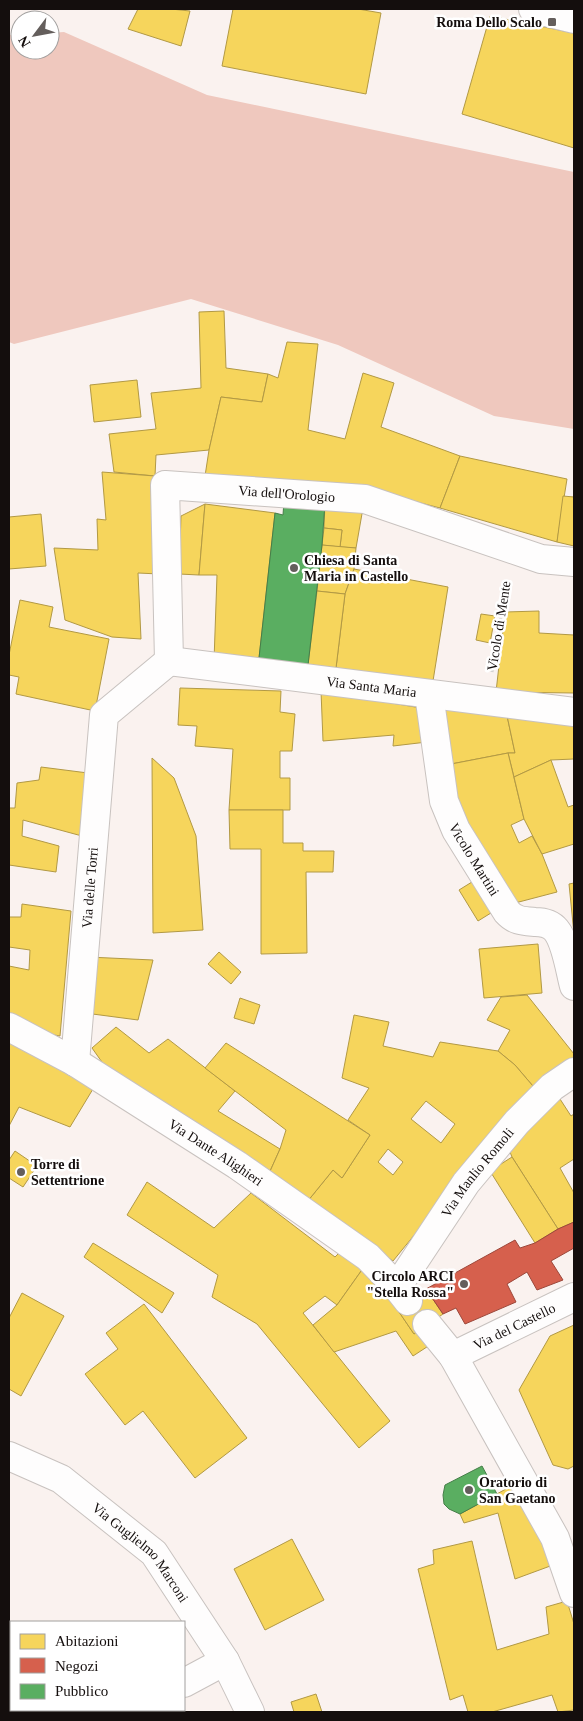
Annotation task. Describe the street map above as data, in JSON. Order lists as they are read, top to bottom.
{
  "streets": {
    "street": [
      "Via dell'Orologio",
      "Via Santa Maria",
      "Vicolo Martini",
      "Via delle Torri",
      "Via Dante Alighieri",
      "Via Manlio Romoli",
      "Via del Castello",
      "Via Guglielmo Marconi"
    ],
    "path": ["Vicolo di Mente"]
  },
  "crossings": [
    ["Via dell'Orologio", "Vicolo di Mente"],
    ["Via dell'Orologio", "Via Santa Maria"],
    ["Via dell'Orologio", "Via delle Torri"],
    ["Vicolo di Mente", "Via Santa Maria"],
    ["Via Santa Maria", "Vicolo Martini"],
    ["Via Santa Maria", "Via delle Torri"],
    ["Via delle Torri", "Via Dante Alighieri"],
    ["Via Dante Alighieri", "Via Manlio Romoli"]
  ],
  "places": {
    "transit": ["Roma Dello Scalo"],
    "other": [
      "Chiesa di Santa Maria in Castello",
      "Torre di Settentrione",
      "Circolo ARCI \"Stella Rossa\"",
      "Oratorio di San Gaetano"
    ]
  },
  "legend": ["Abitazioni", "Negozi", "Pubblico"],
  "north": "bottom left"
}
